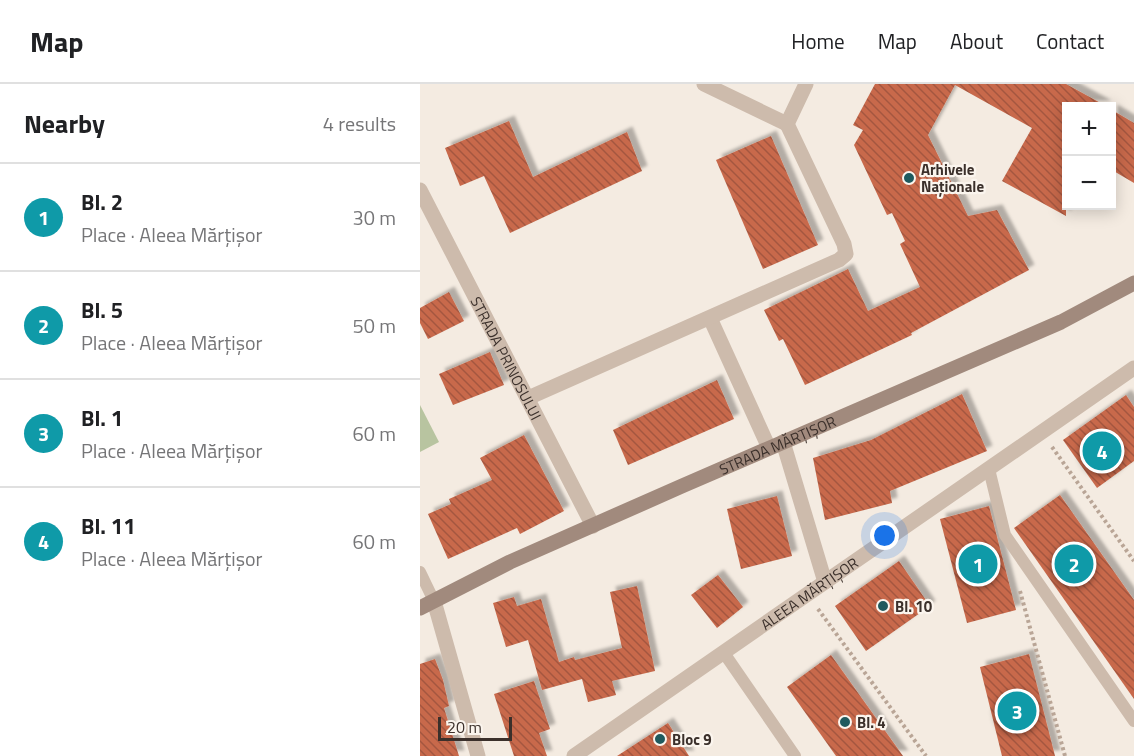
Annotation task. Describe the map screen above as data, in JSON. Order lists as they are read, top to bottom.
{
  "streets": {
    "street": ["STRADA PRINOSULUI", "STRADA MĂRȚIȘOR", "ALEEA MĂRȚIȘOR"]
  },
  "crossings": [
    ["STRADA PRINOSULUI", "STRADA MĂRȚIȘOR"]
  ],
  "places": [
    "Arhivele Naționale",
    "Bl. 10",
    "Bl. 4",
    "Bloc 9"
  ],
  "scale_bar": "20 m",
  "page": {
    "header": "Map",
    "nav": [
      "Home",
      "Map",
      "About",
      "Contact"
    ],
    "heading": ["Nearby", "4 results"],
    "map_buttons": ["+", "−"],
    "list": [
      {
        "mark": "1",
        "name": "Bl. 2",
        "note": "Place · Aleea Mărțișor",
        "value": "30 m"
      },
      {
        "mark": "2",
        "name": "Bl. 5",
        "note": "Place · Aleea Mărțișor",
        "value": "50 m"
      },
      {
        "mark": "3",
        "name": "Bl. 1",
        "note": "Place · Aleea Mărțișor",
        "value": "60 m"
      },
      {
        "mark": "4",
        "name": "Bl. 11",
        "note": "Place · Aleea Mărțișor",
        "value": "60 m"
      }
    ],
    "pins": [
      "4",
      "1",
      "2",
      "3"
    ],
    "scale": "20 m"
  }
}
